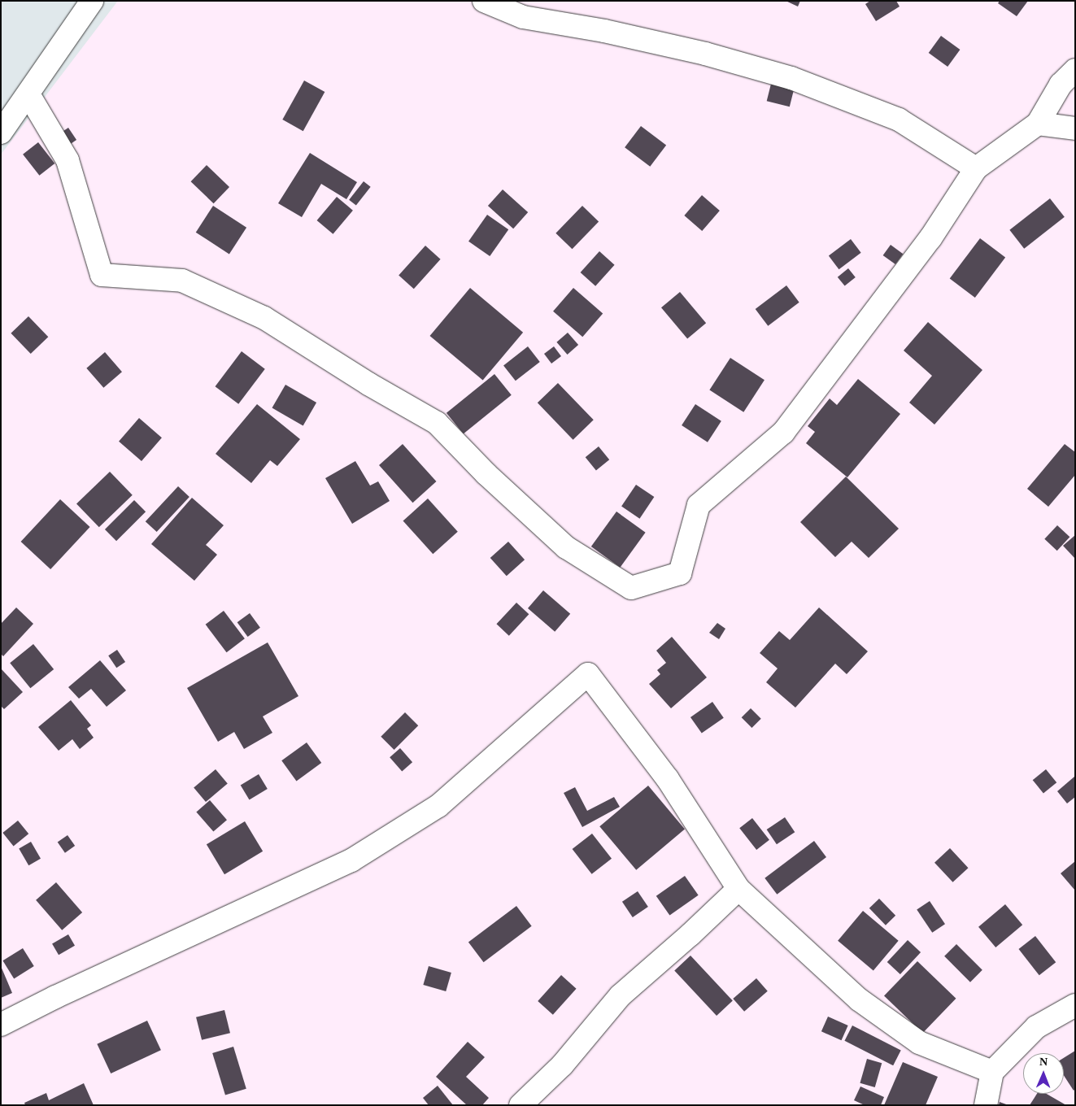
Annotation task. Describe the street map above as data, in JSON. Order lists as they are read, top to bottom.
{
  "north": "top"
}
